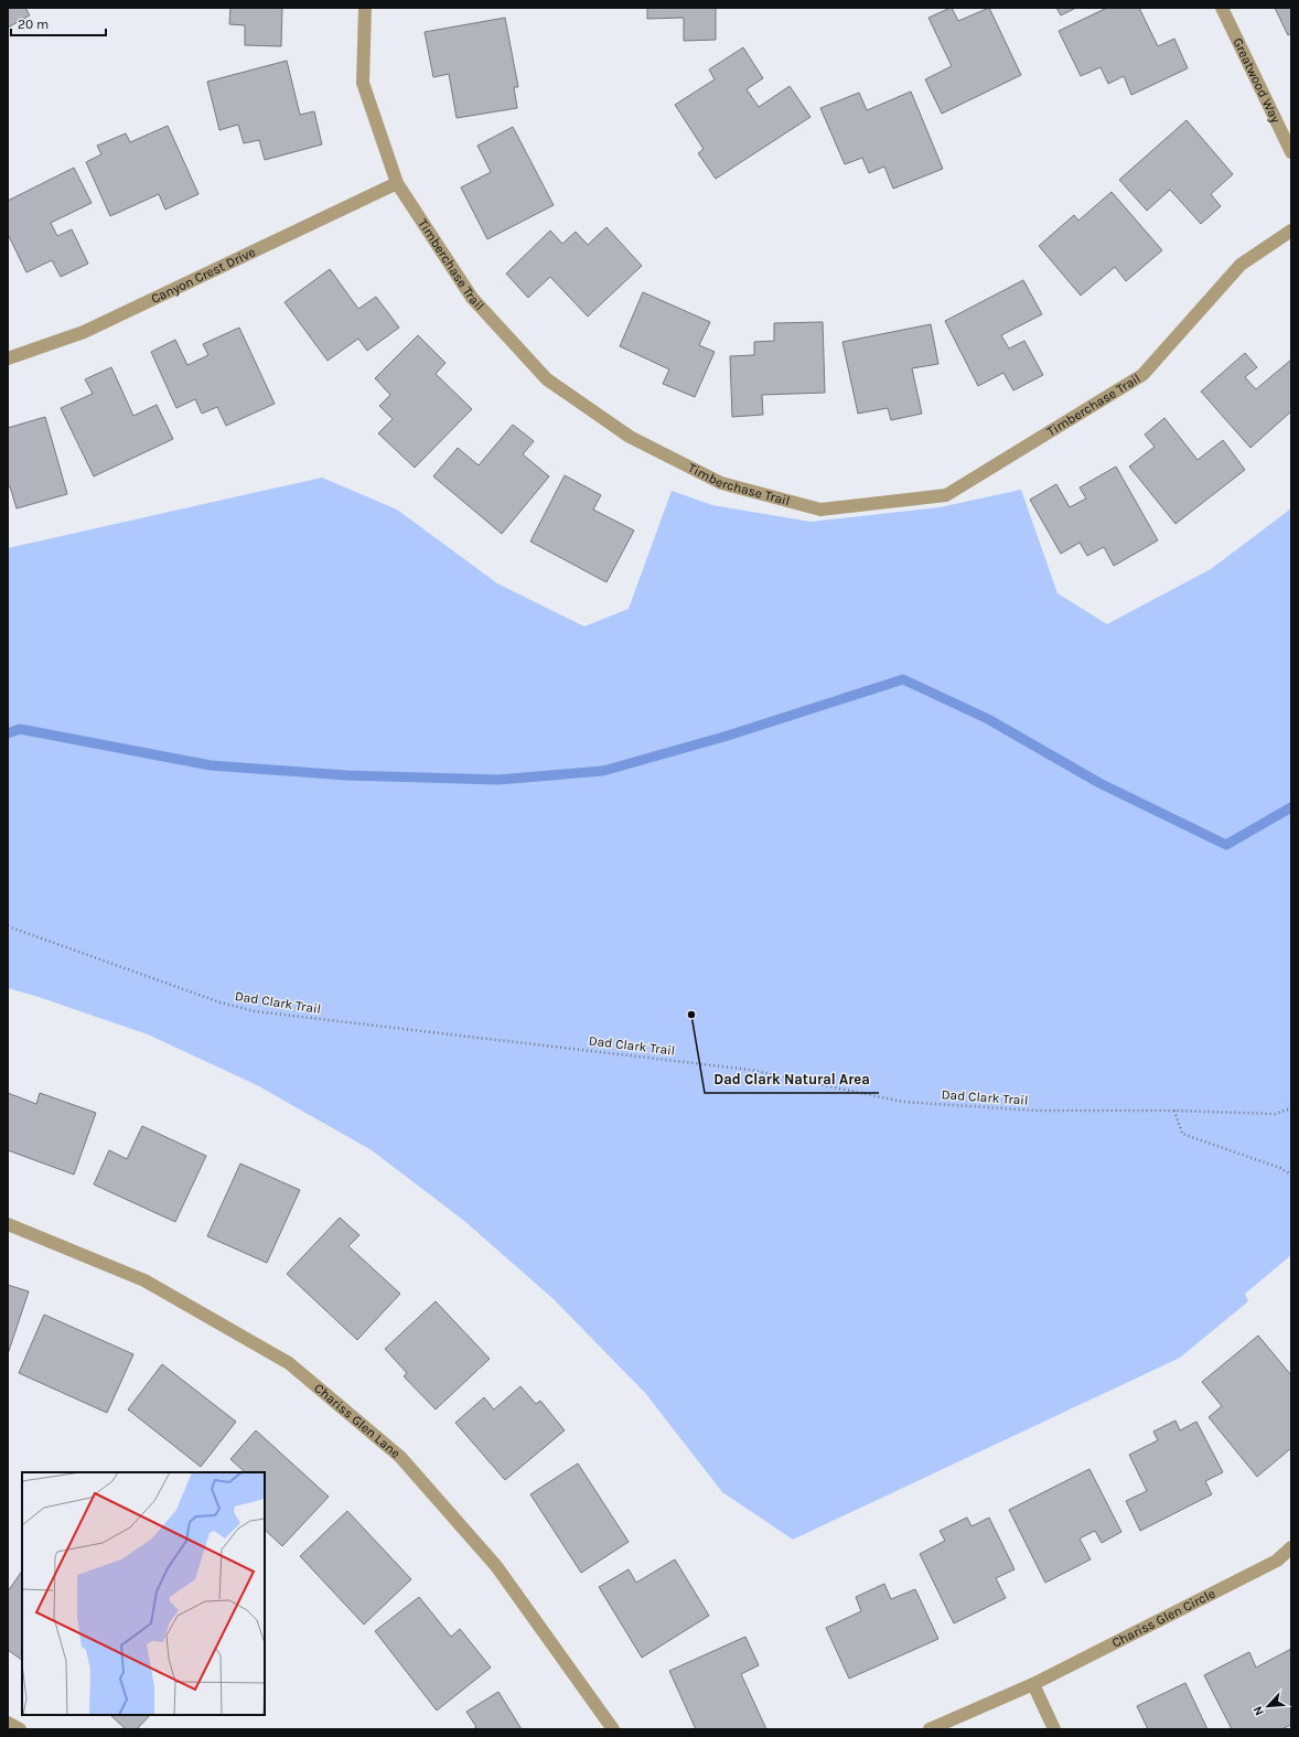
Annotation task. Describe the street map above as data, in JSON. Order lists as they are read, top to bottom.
{
  "streets": {
    "street": [
      "Greatwood Way",
      "Timberchase Trail",
      "Canyon Crest Drive",
      "Chariss Glen Lane",
      "Chariss Glen Circle"
    ],
    "path": ["Dad Clark Trail"]
  },
  "crossings": [
    ["Timberchase Trail", "Canyon Crest Drive"]
  ],
  "places": ["Dad Clark Natural Area"],
  "scale_bar": "20 m",
  "north": "bottom left"
}
